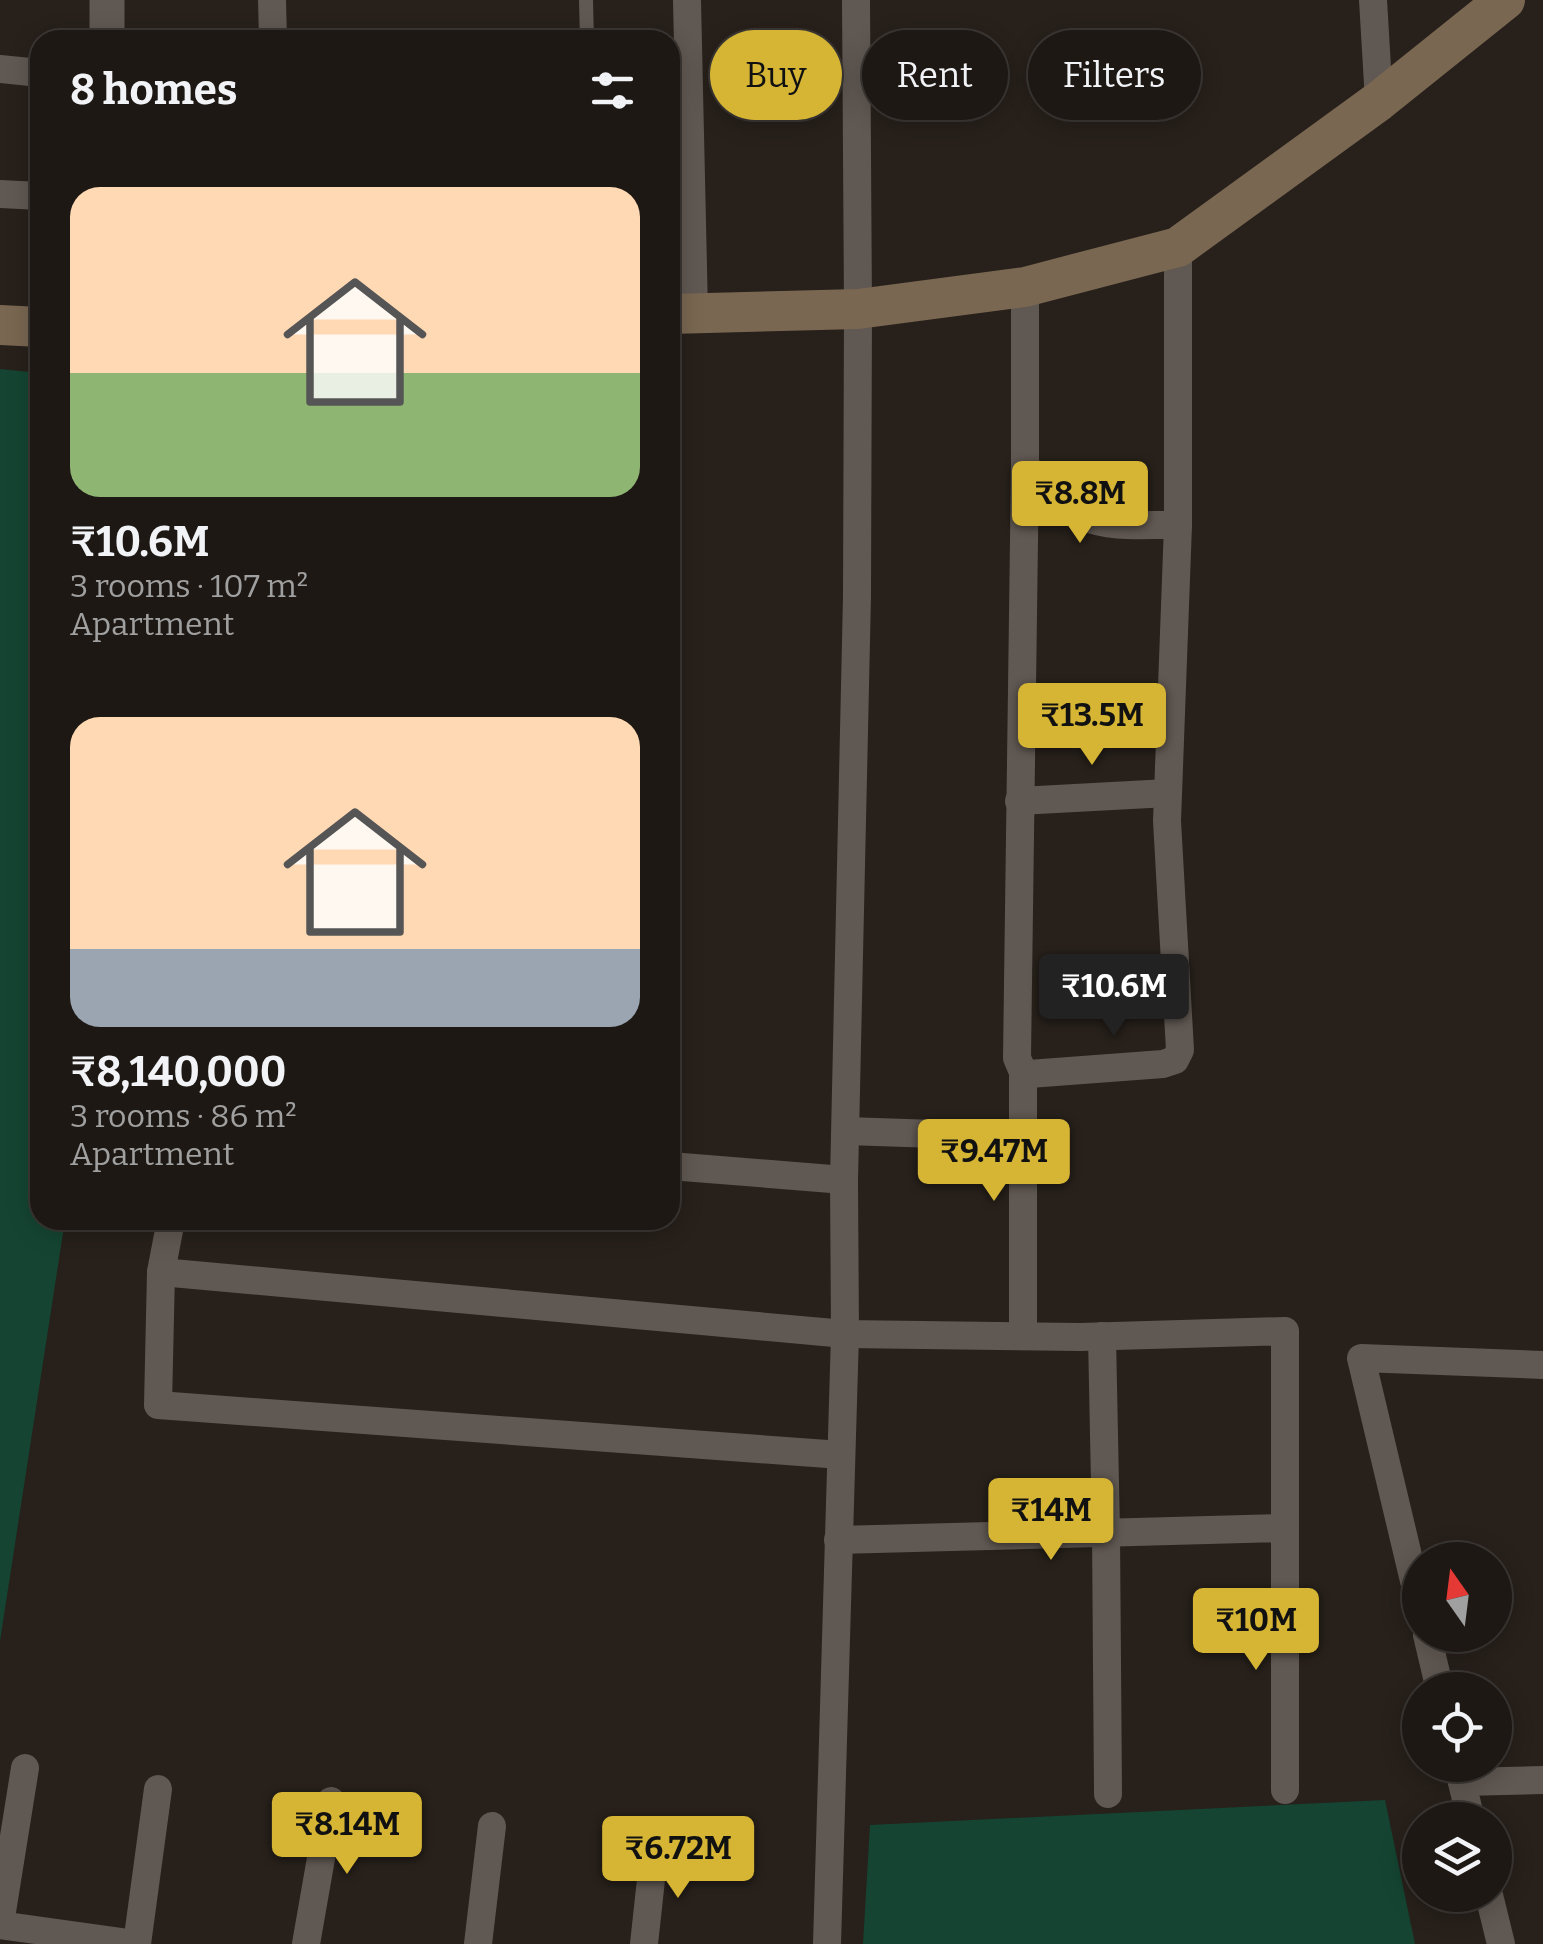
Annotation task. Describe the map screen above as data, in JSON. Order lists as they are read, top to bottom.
{
  "north": "top",
  "page": {
    "chip": ["Buy", "Rent", "Filters"],
    "heading": "8 homes",
    "list": [
      {
        "name": "₹10.6M",
        "note": "3 rooms · 107 m² · Apartment"
      },
      {
        "name": "₹8,140,000",
        "note": "3 rooms · 86 m² · Apartment"
      }
    ],
    "price": [
      "₹8.8M",
      "₹13.5M",
      "₹10.6M",
      "₹9.47M",
      "₹14M",
      "₹10M",
      "₹8.14M",
      "₹6.72M"
    ]
  }
}
